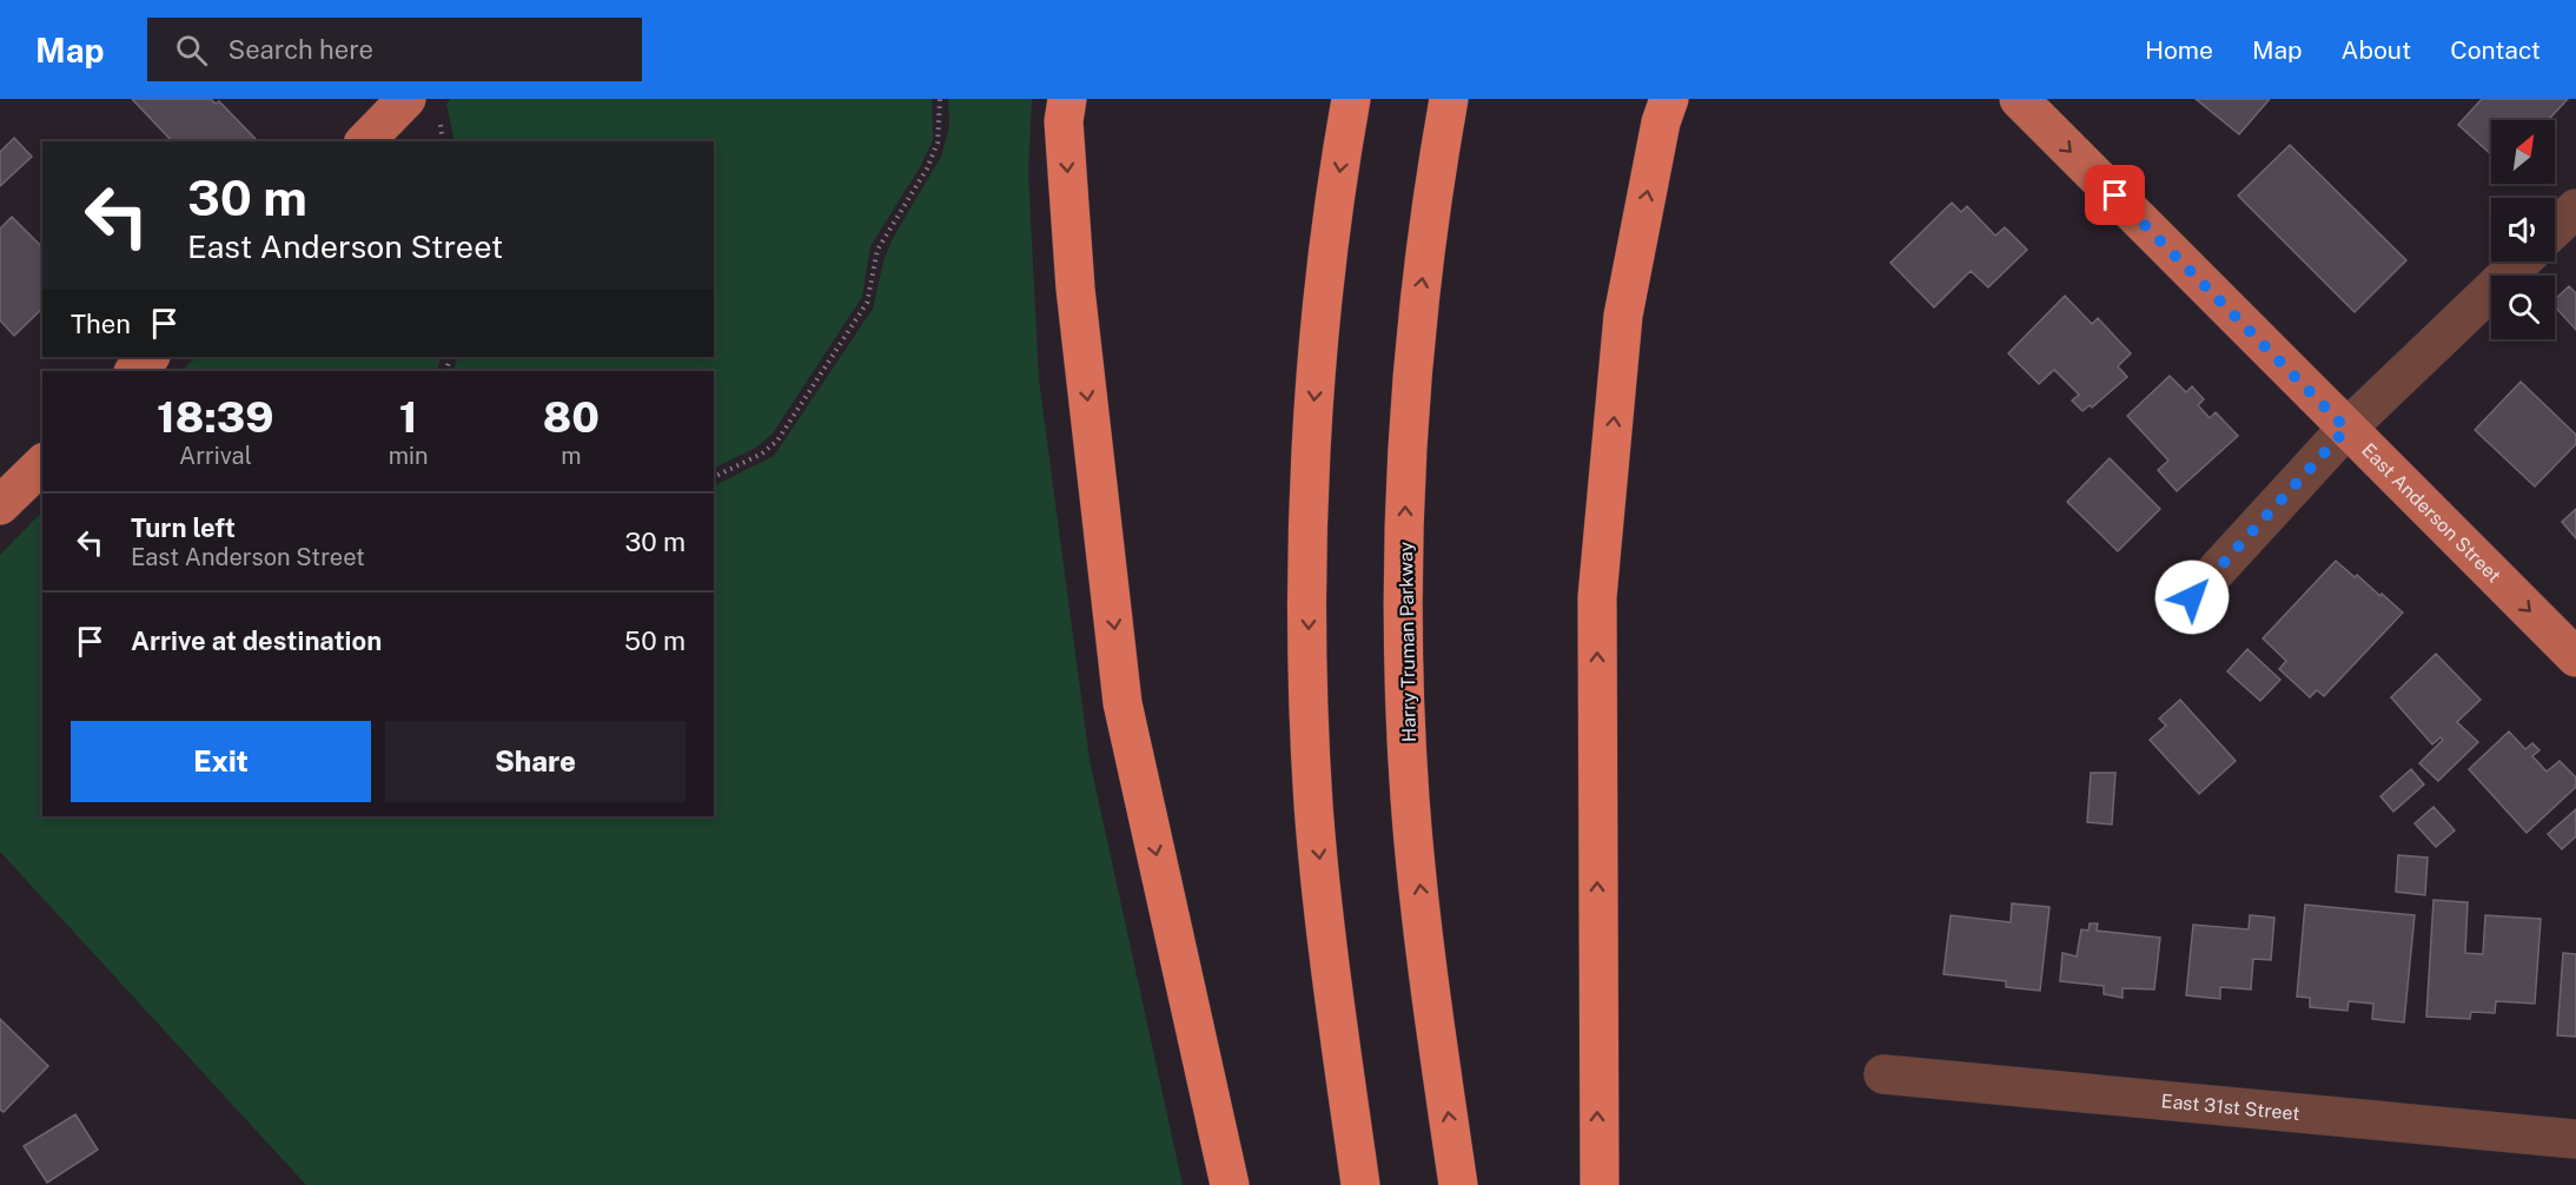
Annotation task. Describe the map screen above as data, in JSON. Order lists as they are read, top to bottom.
{
  "streets": {
    "highway": ["Harry Truman Parkway"],
    "main road": ["East Anderson Street"],
    "street": ["East 31st Street"]
  },
  "one_way": ["East Anderson Street"],
  "north": "top right",
  "page": {
    "header": "Map",
    "search": "Search here",
    "nav": [
      "Home",
      "Map",
      "About",
      "Contact"
    ],
    "turn": ["30 m", "East Anderson Street"],
    "then": "Then",
    "eta": [
      "18:39",
      "Arrival",
      "1",
      "min",
      "80",
      "m"
    ],
    "list": [
      {
        "name": "Turn left",
        "note": "East Anderson Street",
        "value": "30 m"
      },
      {
        "name": "Arrive at destination",
        "value": "50 m"
      }
    ],
    "buttons": ["Exit", "Share"]
  }
}
